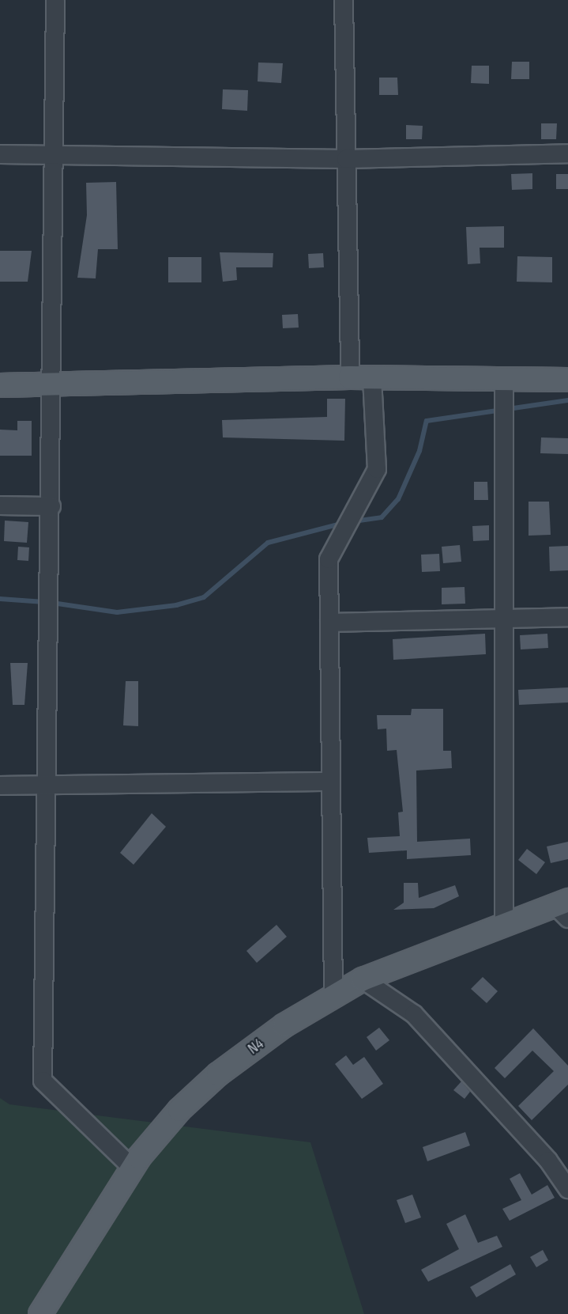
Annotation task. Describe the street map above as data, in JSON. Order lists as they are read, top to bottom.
{
  "streets": {
    "main road": ["N4"]
  }
}
